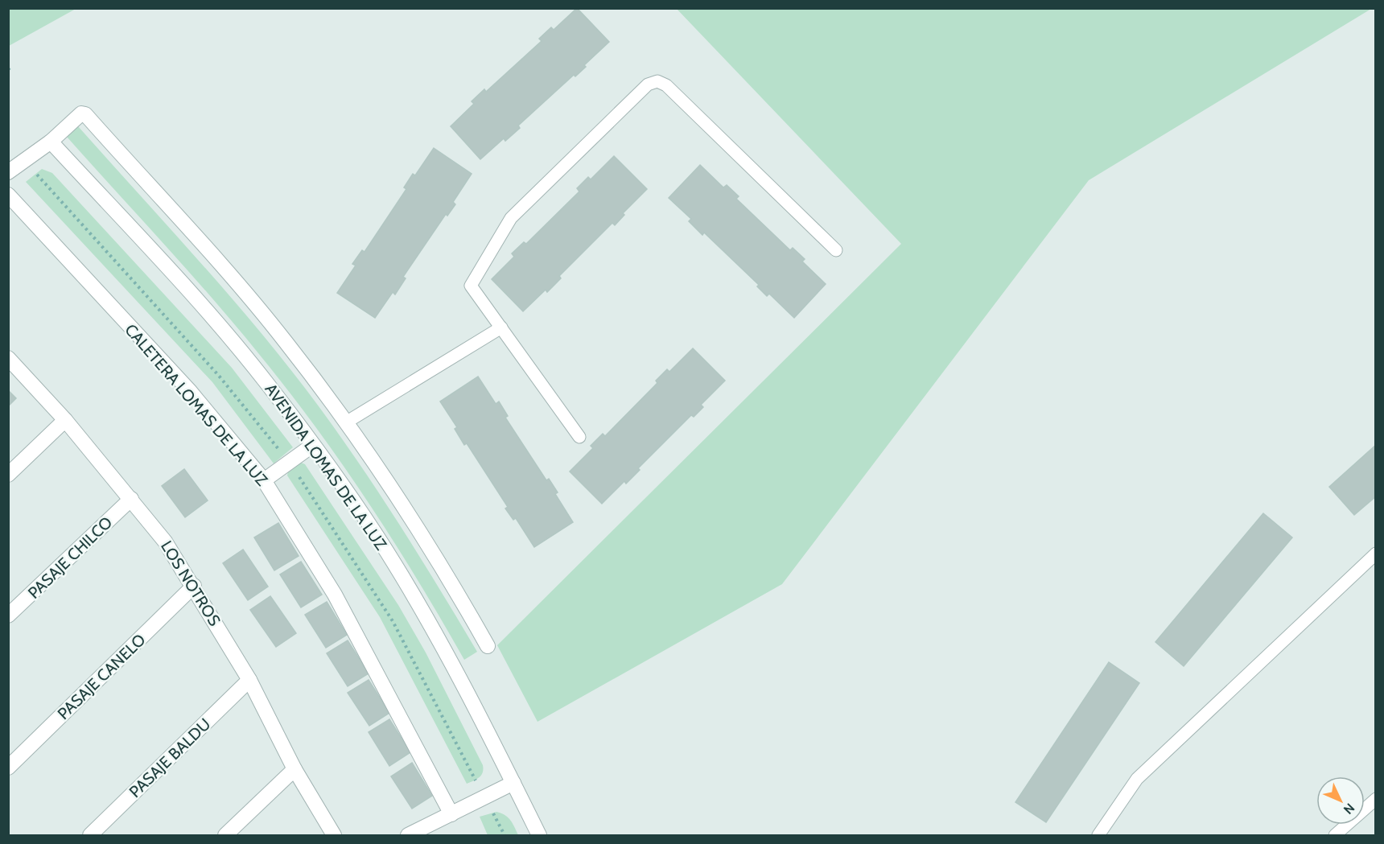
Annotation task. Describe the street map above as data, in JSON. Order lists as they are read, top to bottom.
{
  "streets": {
    "street": [
      "CALETERA LOMAS DE LA LUZ",
      "AVENIDA LOMAS DE LA LUZ",
      "PASAJE CHILCO",
      "LOS NOTROS",
      "PASAJE CANELO",
      "PASAJE BALDU"
    ]
  },
  "crossings": [
    ["PASAJE CHILCO", "LOS NOTROS"],
    ["LOS NOTROS", "PASAJE CANELO"],
    ["LOS NOTROS", "PASAJE BALDU"]
  ],
  "north": "bottom right"
}
